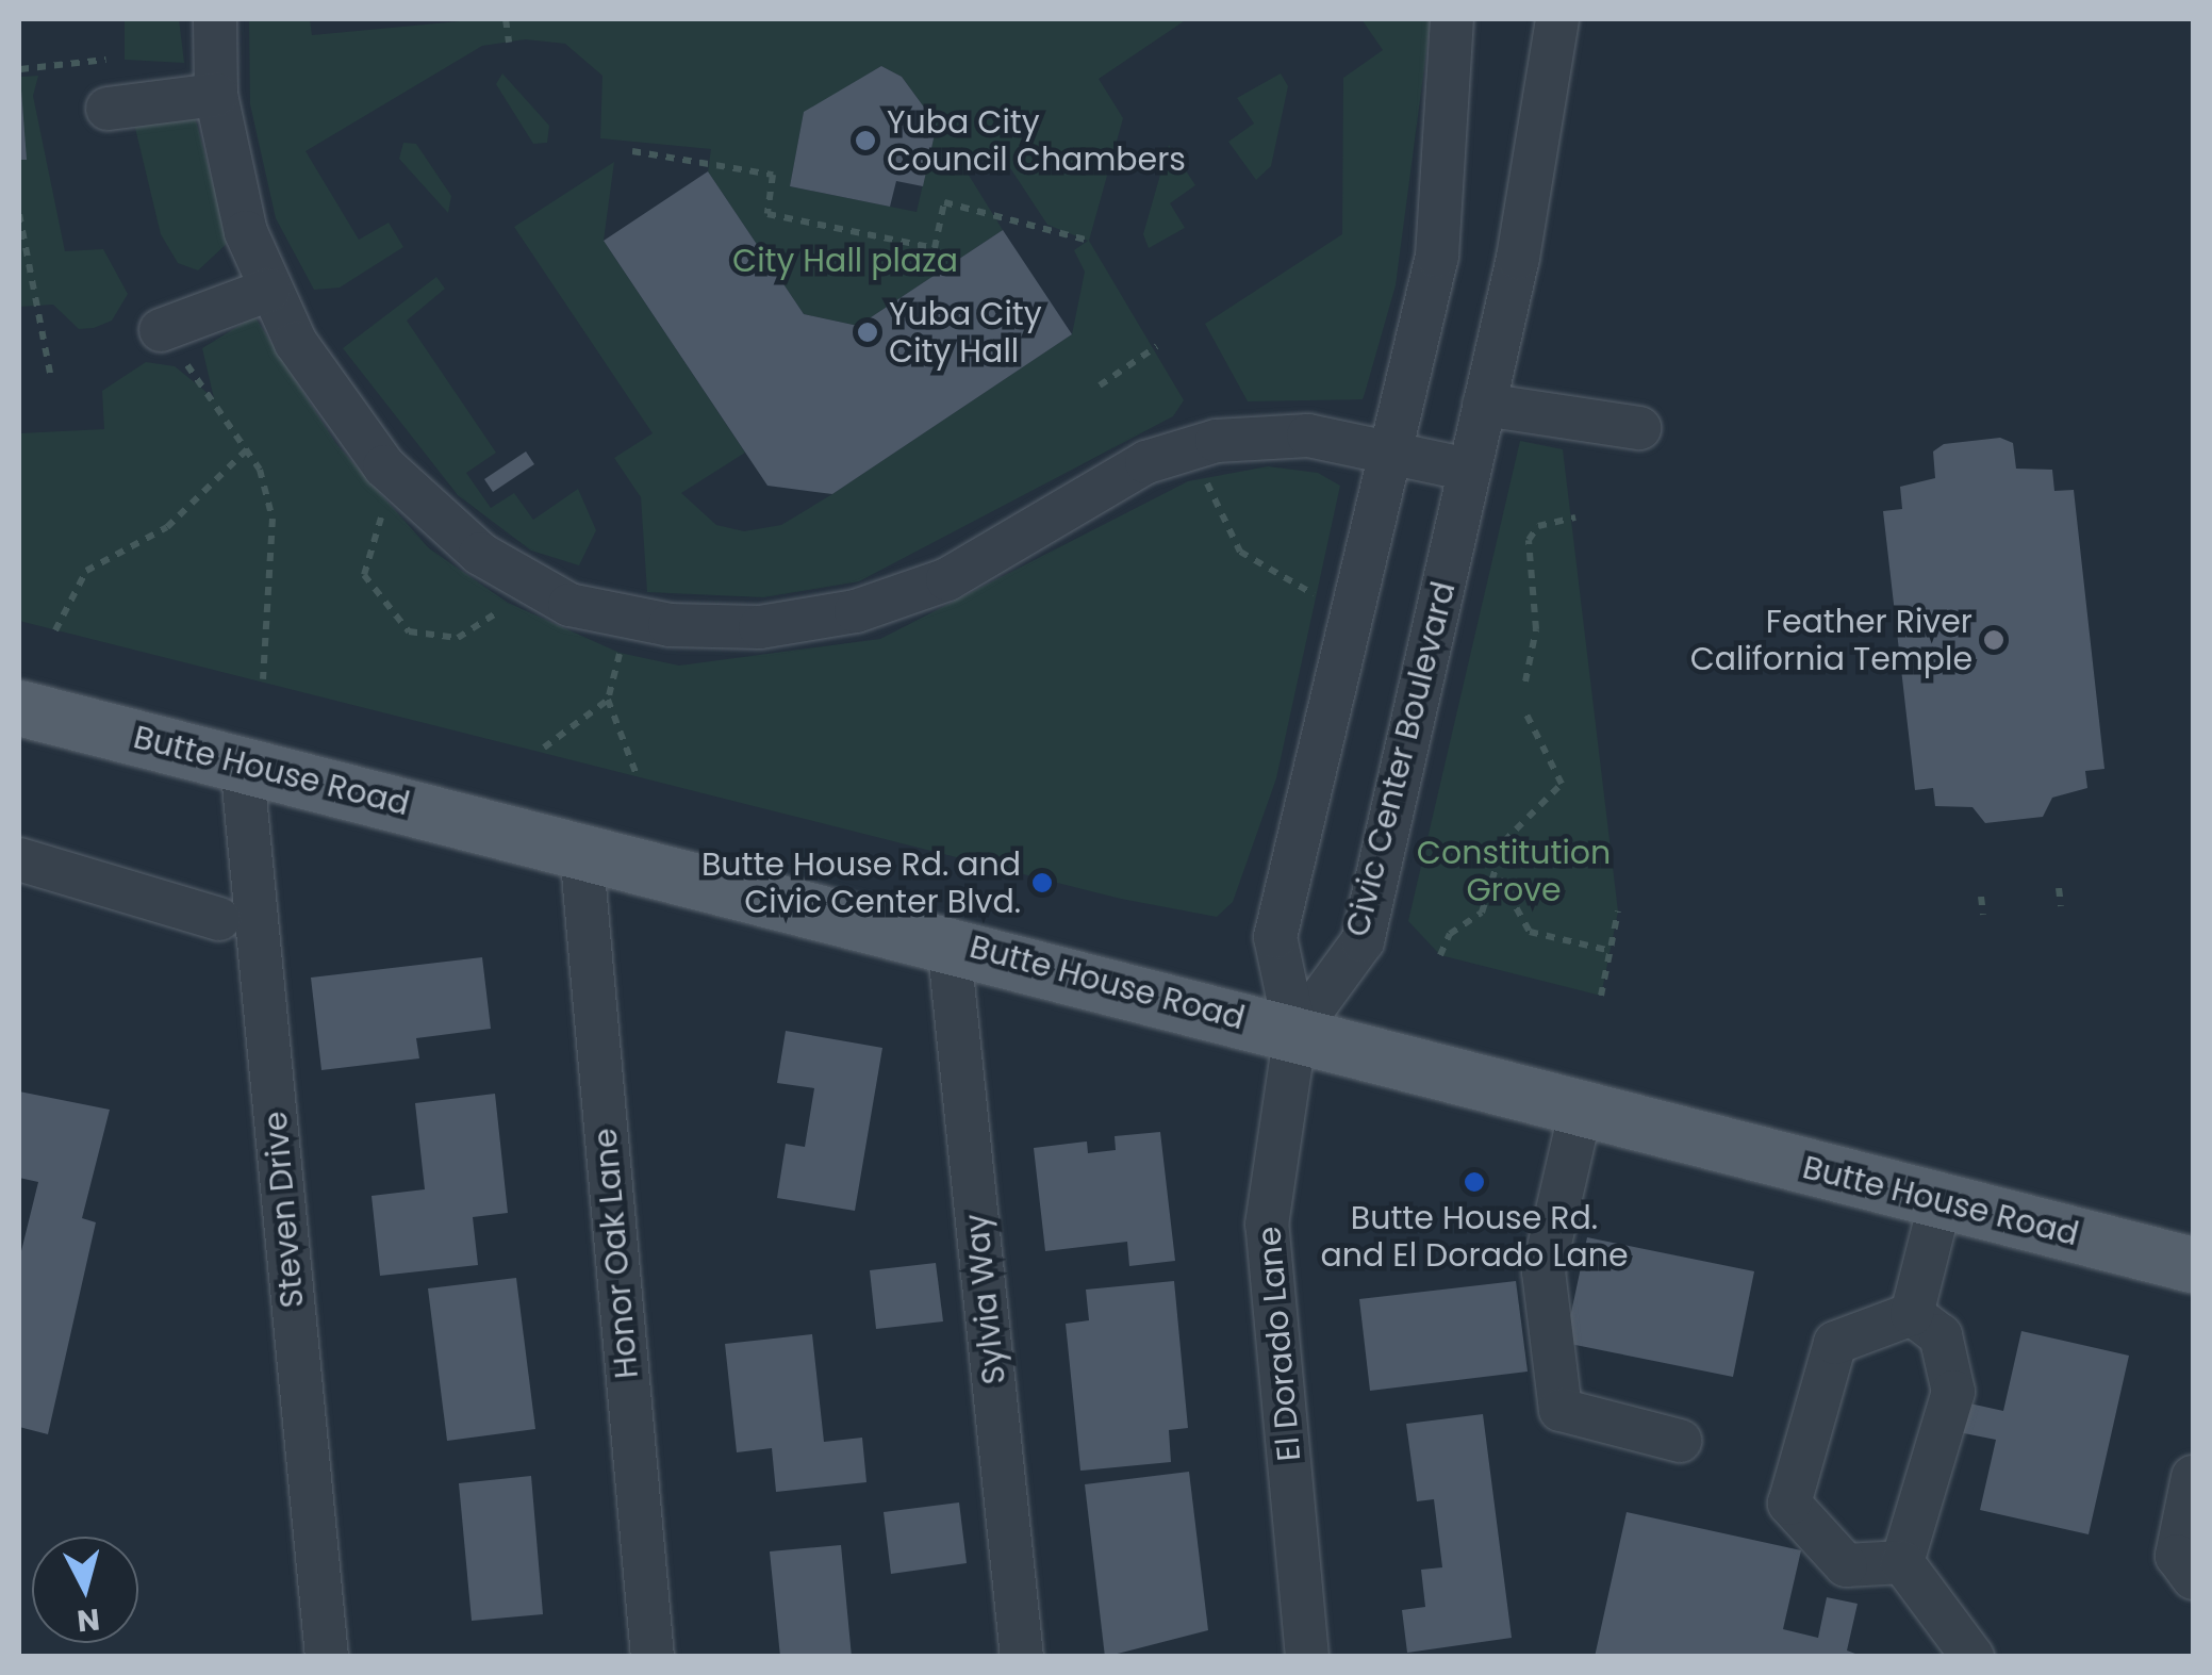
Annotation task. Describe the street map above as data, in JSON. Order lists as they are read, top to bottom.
{
  "streets": {
    "main road": ["Butte House Road"],
    "street": [
      "Civic Center Boulevard",
      "Steven Drive",
      "Honor Oak Lane",
      "Sylvia Way",
      "El Dorado Lane"
    ]
  },
  "crossings": [
    ["Civic Center Boulevard", "Butte House Road"],
    ["Civic Center Boulevard", "El Dorado Lane"],
    ["Butte House Road", "Steven Drive"],
    ["Butte House Road", "Honor Oak Lane"],
    ["Butte House Road", "Sylvia Way"],
    ["Butte House Road", "El Dorado Lane"]
  ],
  "parks": ["City Hall plaza", "Constitution Grove"],
  "places": [
    "Yuba City Council Chambers",
    "Yuba City City Hall",
    "Feather River California Temple",
    "Butte House Rd. and Civic Center Blvd.",
    "Butte House Rd. and El Dorado Lane"
  ],
  "north": "bottom"
}
